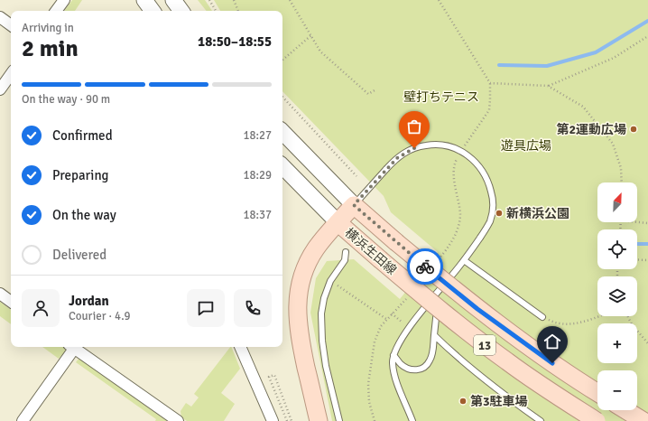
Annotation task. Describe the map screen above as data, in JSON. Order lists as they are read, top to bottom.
{
  "streets": {
    "main road": ["横浜生田線", "13"]
  },
  "parks": ["壁打ちテニス", "遊具広場"],
  "places": ["第2運動広場", "新横浜公園", "第3駐車場"],
  "north": "top right",
  "page": {
    "heading": ["2 min", "Arriving in", "18:50–18:55"],
    "panel": ["Jordan", "Courier · 4.9"],
    "bar": "On the way · 90 m",
    "list": [
      ["Confirmed", "18:27"],
      ["Preparing", "18:29"],
      ["On the way", "18:37"],
      "Delivered"
    ],
    "map_buttons": ["+", "−"]
  }
}
